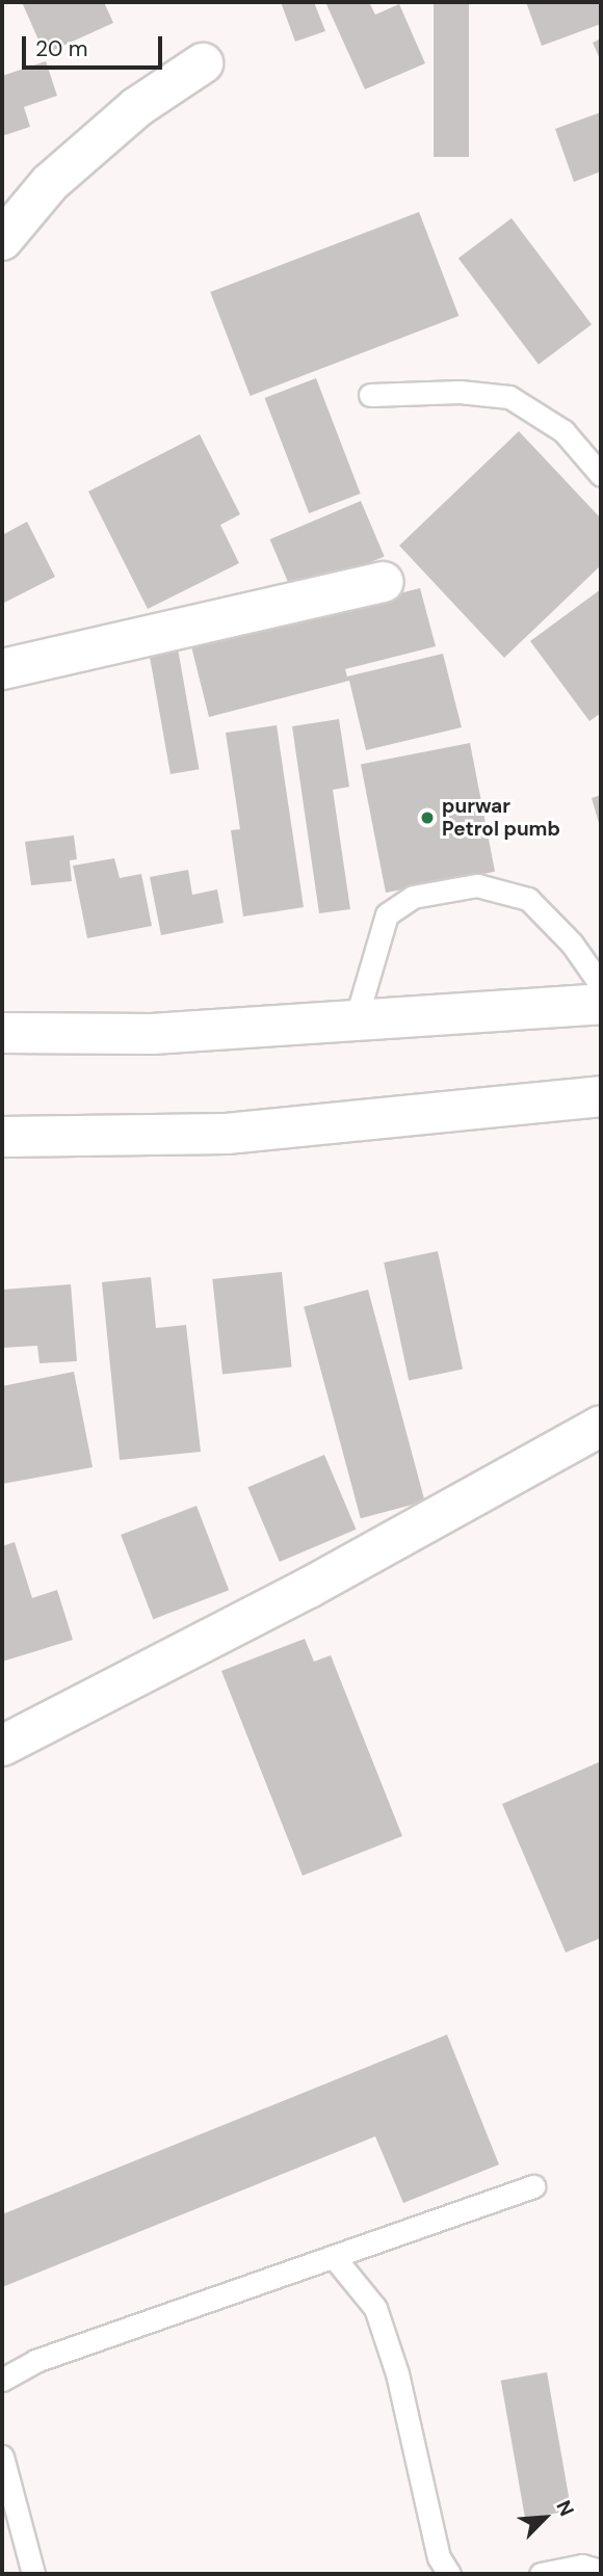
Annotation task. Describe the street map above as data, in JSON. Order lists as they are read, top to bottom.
{
  "places": ["purwar Petrol pumb"],
  "scale_bar": "20 m",
  "north": "top right"
}
